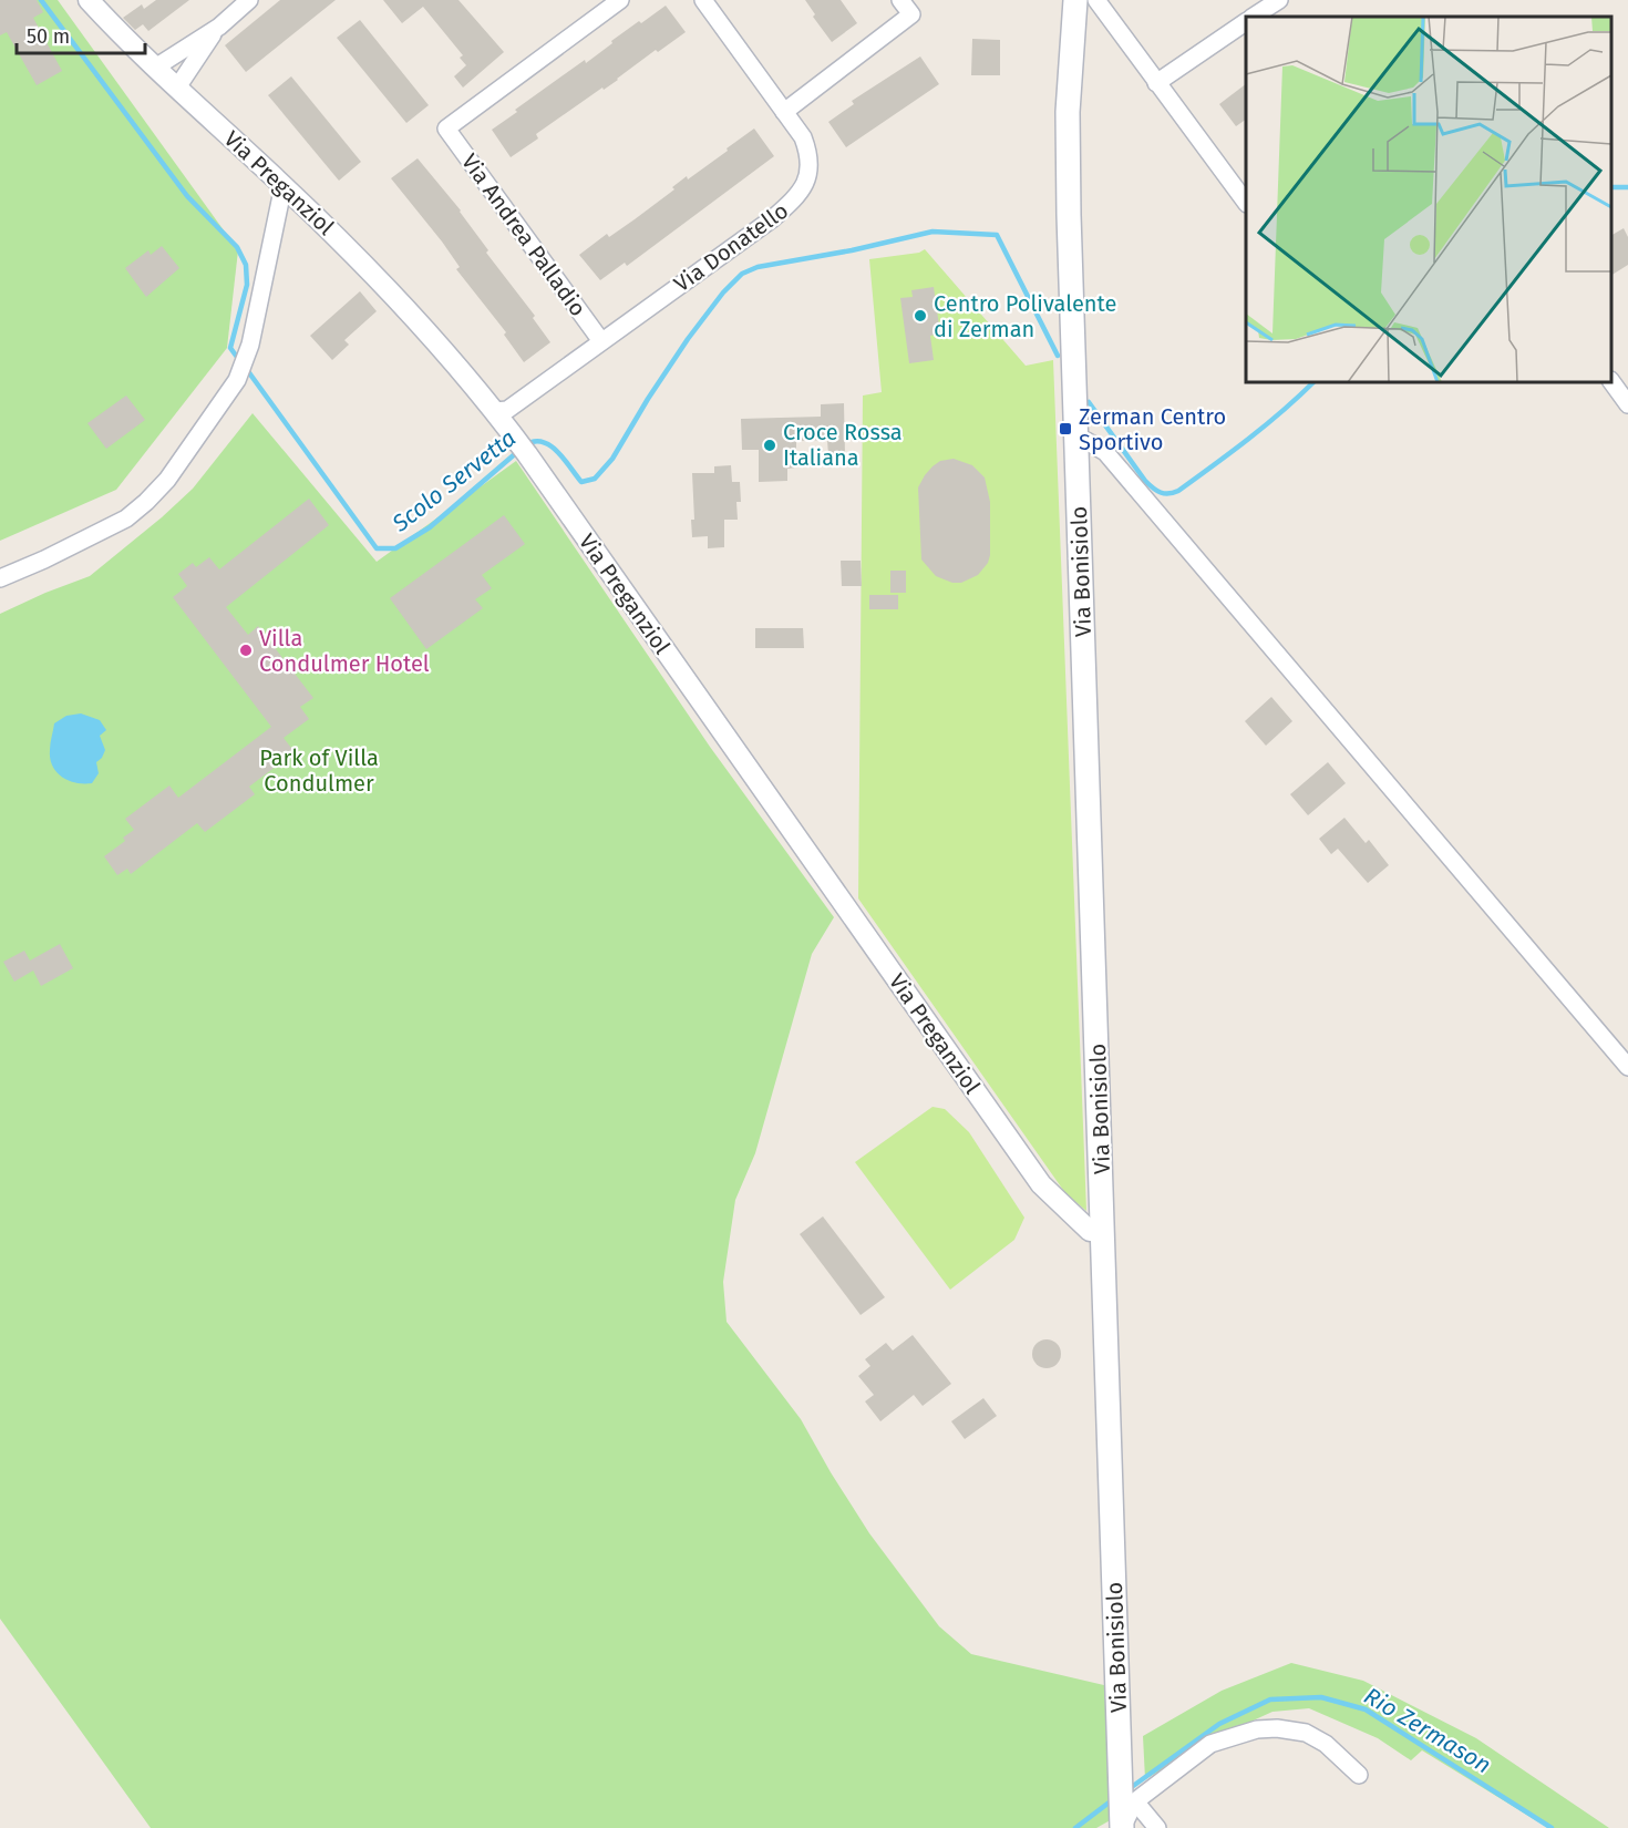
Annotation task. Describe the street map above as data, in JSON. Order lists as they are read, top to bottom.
{
  "streets": {
    "main road": ["Via Bonisiolo"],
    "street": ["Via Preganziol", "Via Andrea Palladio", "Via Donatello"]
  },
  "crossings": [
    ["Via Preganziol", "Via Donatello"],
    ["Via Preganziol", "Via Bonisiolo"],
    ["Via Andrea Palladio", "Via Donatello"]
  ],
  "water": ["Scolo Servetta", "Rio Zermason"],
  "parks": ["Park of Villa Condulmer"],
  "places": {
    "other": ["Centro Polivalente di Zerman", "Croce Rossa Italiana", "Villa Condulmer Hotel"],
    "transit": ["Zerman Centro Sportivo"]
  },
  "scale_bar": "50 m"
}
